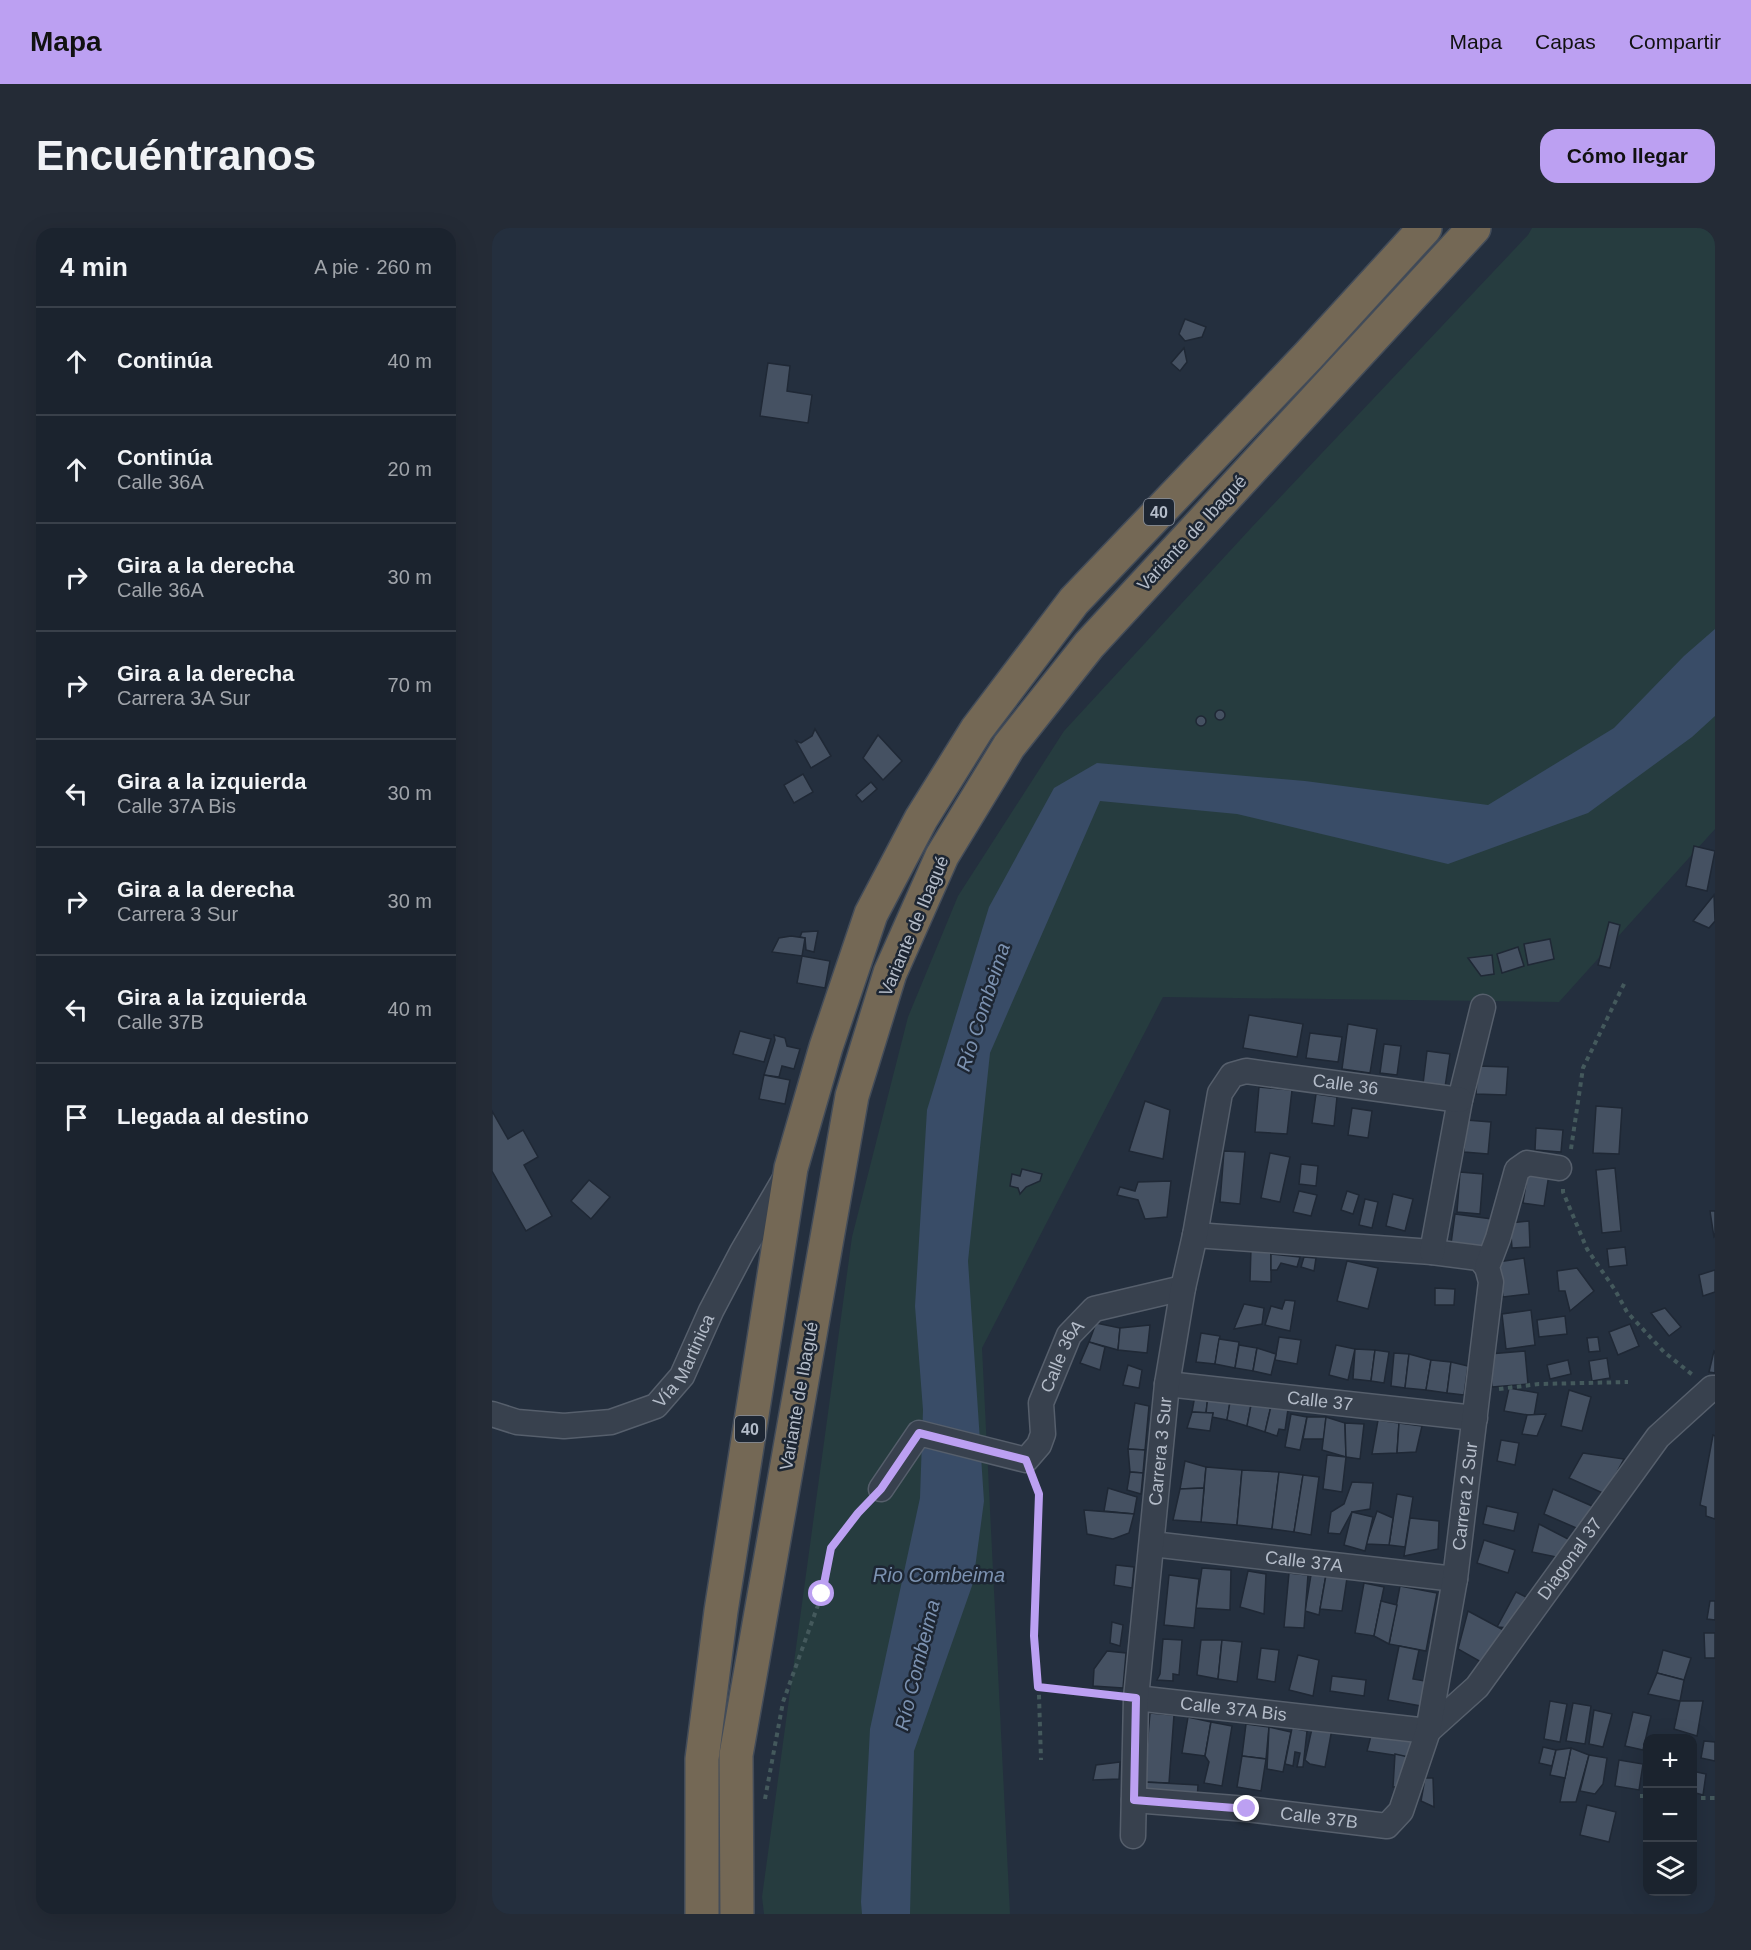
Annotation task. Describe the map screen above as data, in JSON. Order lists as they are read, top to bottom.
{
  "streets": {
    "highway": ["40", "Variante de Ibagué"],
    "street": [
      "Calle 36",
      "Calle 36A",
      "Vía Martinica",
      "Calle 37",
      "Carrera 3 Sur",
      "Carrera 2 Sur",
      "Diagonal 37",
      "Calle 37A",
      "Calle 37A Bis",
      "Calle 37B"
    ]
  },
  "crossings": [
    ["Variante de Ibagué", "Vía Martinica"],
    ["Calle 36", "Carrera 3 Sur"],
    ["Calle 36A", "Carrera 3 Sur"],
    ["Calle 37", "Carrera 3 Sur"],
    ["Calle 37", "Carrera 2 Sur"],
    ["Carrera 3 Sur", "Calle 37A"],
    ["Carrera 3 Sur", "Calle 37A Bis"],
    ["Carrera 3 Sur", "Calle 37B"],
    ["Carrera 2 Sur", "Diagonal 37"],
    ["Carrera 2 Sur", "Calle 37A"],
    ["Carrera 2 Sur", "Calle 37A Bis"],
    ["Carrera 2 Sur", "Calle 37B"],
    ["Diagonal 37", "Calle 37A Bis"]
  ],
  "water": ["Río Combeima", "Rio Combeima"],
  "page": {
    "header": "Mapa",
    "nav": ["Mapa", "Capas", "Compartir"],
    "buttons": "Cómo llegar",
    "title": "Encuéntranos",
    "heading": ["4 min", "A pie · 260 m"],
    "list": [
      ["Continúa", "40 m"],
      ["Continúa", "Calle 36A", "20 m"],
      ["Gira a la derecha", "Calle 36A", "30 m"],
      ["Gira a la derecha", "Carrera 3A Sur", "70 m"],
      ["Gira a la izquierda", "Calle 37A Bis", "30 m"],
      ["Gira a la derecha", "Carrera 3 Sur", "30 m"],
      ["Gira a la izquierda", "Calle 37B", "40 m"],
      "Llegada al destino"
    ],
    "map_buttons": ["+", "−"]
  }
}
